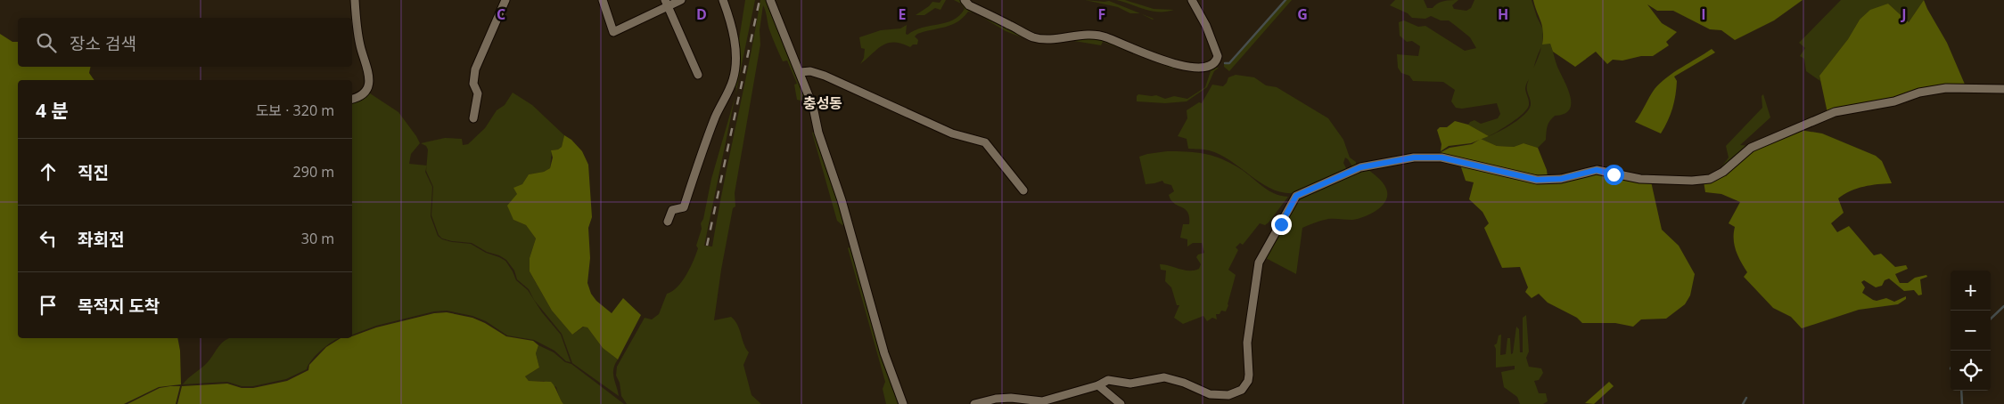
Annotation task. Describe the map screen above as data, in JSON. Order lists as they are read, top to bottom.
{
  "districts": ["충성동"],
  "page": {
    "search": "장소 검색",
    "heading": ["4 분", "도보 · 320 m"],
    "list": [
      ["직진", "290 m"],
      ["좌회전", "30 m"],
      "목적지 도착"
    ],
    "map_buttons": ["+", "−"]
  },
  "grid": {
    "columns": [
      "C",
      "D",
      "E",
      "F",
      "G",
      "H",
      "I",
      "J"
    ]
  }
}
